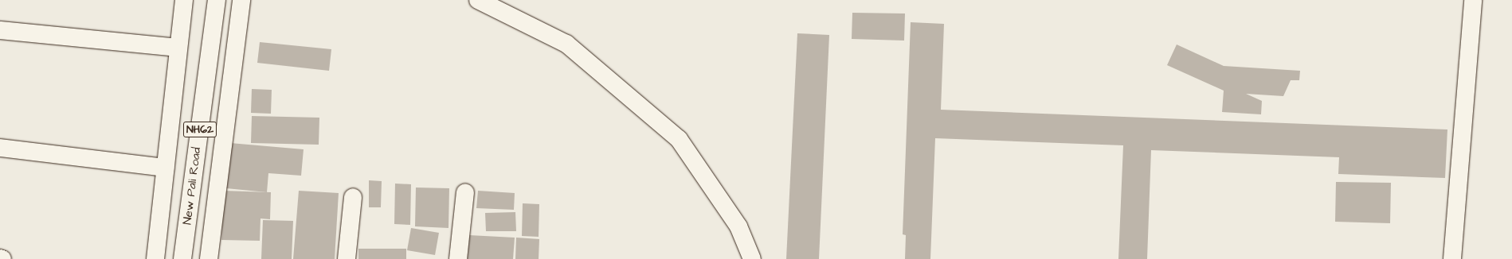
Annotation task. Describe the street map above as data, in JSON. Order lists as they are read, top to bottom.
{
  "streets": {
    "main road": ["NH62", "New Pali Road"]
  }
}
